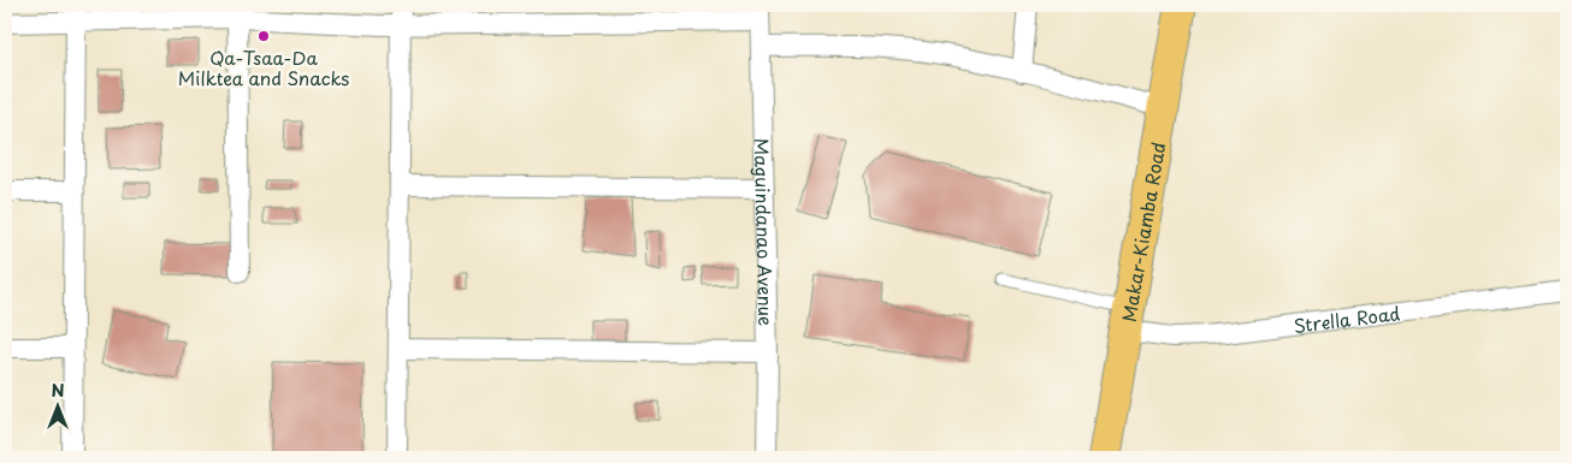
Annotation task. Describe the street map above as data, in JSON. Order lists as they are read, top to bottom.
{
  "streets": {
    "main road": ["Makar-Kiamba Road"],
    "street": ["Maguindanao Avenue", "Strella Road"]
  },
  "crossings": [
    ["Makar-Kiamba Road", "Strella Road"]
  ],
  "places": ["Qa-Tsaa-Da Milktea and Snacks"],
  "north": "top"
}
